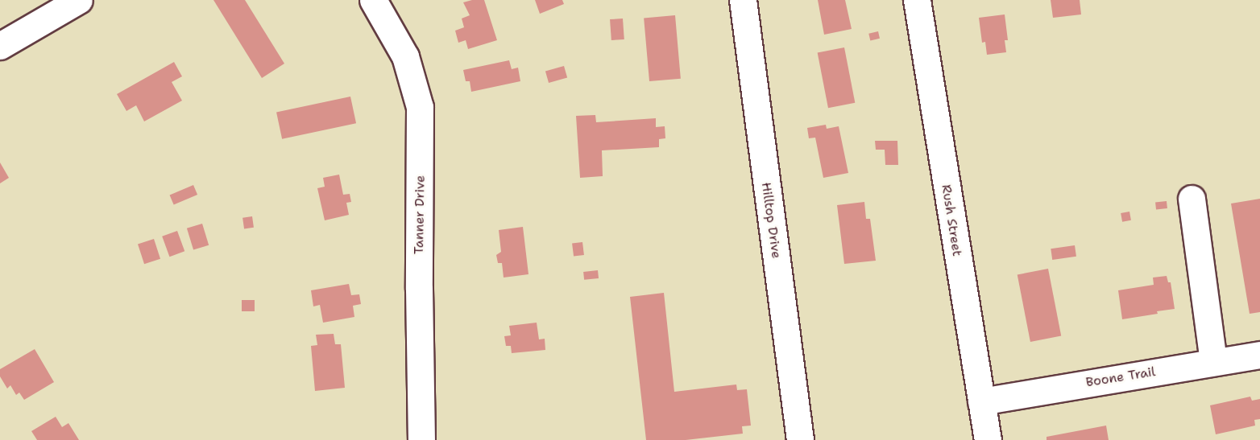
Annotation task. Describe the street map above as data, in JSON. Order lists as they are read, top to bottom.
{
  "streets": {
    "street": [
      "Tanner Drive",
      "Hilltop Drive",
      "Rush Street",
      "Boone Trail"
    ]
  },
  "crossings": [
    ["Rush Street", "Boone Trail"]
  ]
}
